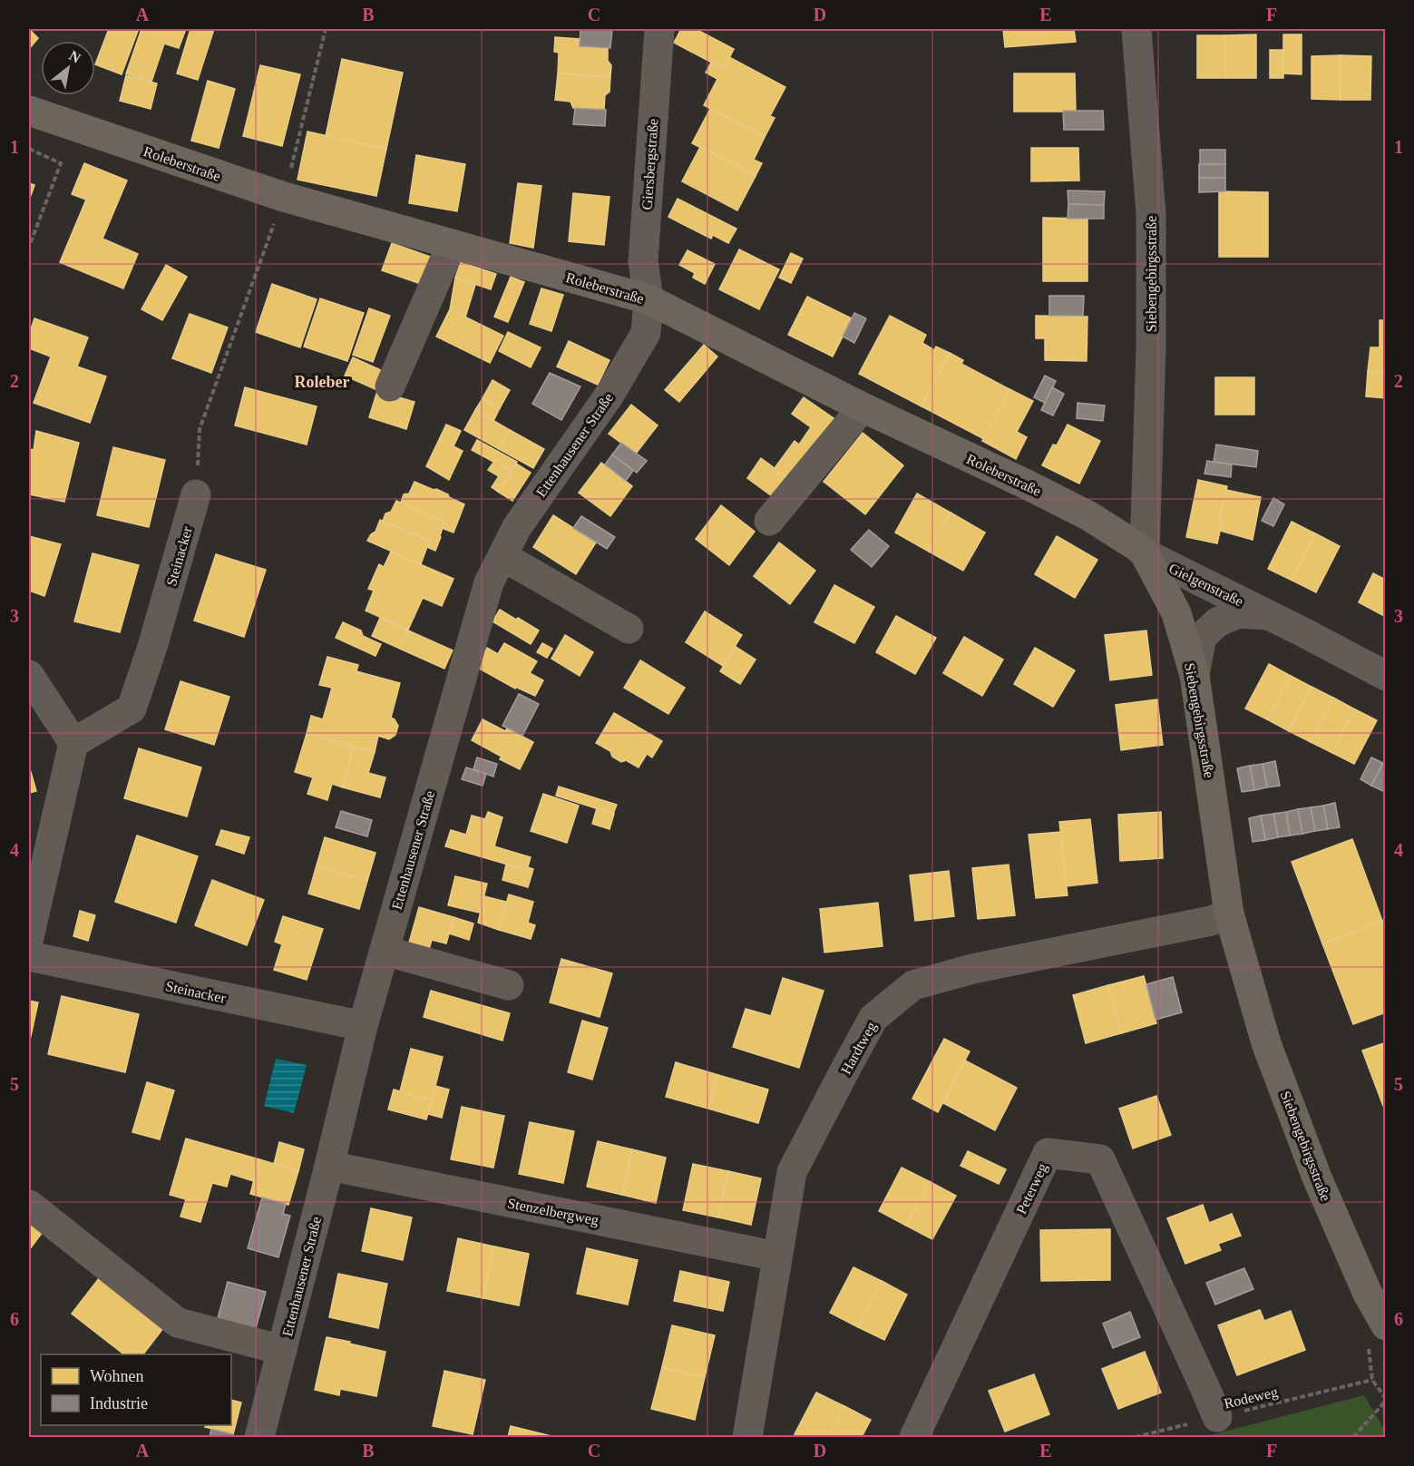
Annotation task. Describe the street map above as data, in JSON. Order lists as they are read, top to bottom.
{
  "streets": {
    "main road": ["Roleberstraße", "Siebengebirgsstraße"],
    "street": [
      "Giersbergstraße",
      "Ettenhausener Straße",
      "Steinacker",
      "Gielgenstraße",
      "Hardtweg",
      "Peterweg",
      "Stenzelbergweg"
    ],
    "path": ["Rodeweg"]
  },
  "crossings": [
    ["Roleberstraße", "Giersbergstraße"],
    ["Roleberstraße", "Siebengebirgsstraße"],
    ["Roleberstraße", "Ettenhausener Straße"],
    ["Roleberstraße", "Gielgenstraße"],
    ["Giersbergstraße", "Ettenhausener Straße"],
    ["Siebengebirgsstraße", "Gielgenstraße"],
    ["Siebengebirgsstraße", "Hardtweg"],
    ["Ettenhausener Straße", "Steinacker"],
    ["Ettenhausener Straße", "Stenzelbergweg"],
    ["Hardtweg", "Stenzelbergweg"],
    ["Peterweg", "Rodeweg"]
  ],
  "districts": ["Roleber"],
  "legend": ["Wohnen", "Industrie"],
  "north": "top right",
  "grid": {
    "columns": [
      "A",
      "B",
      "C",
      "D",
      "E",
      "F"
    ],
    "rows": [
      "1",
      "2",
      "3",
      "4",
      "5",
      "6"
    ]
  }
}
